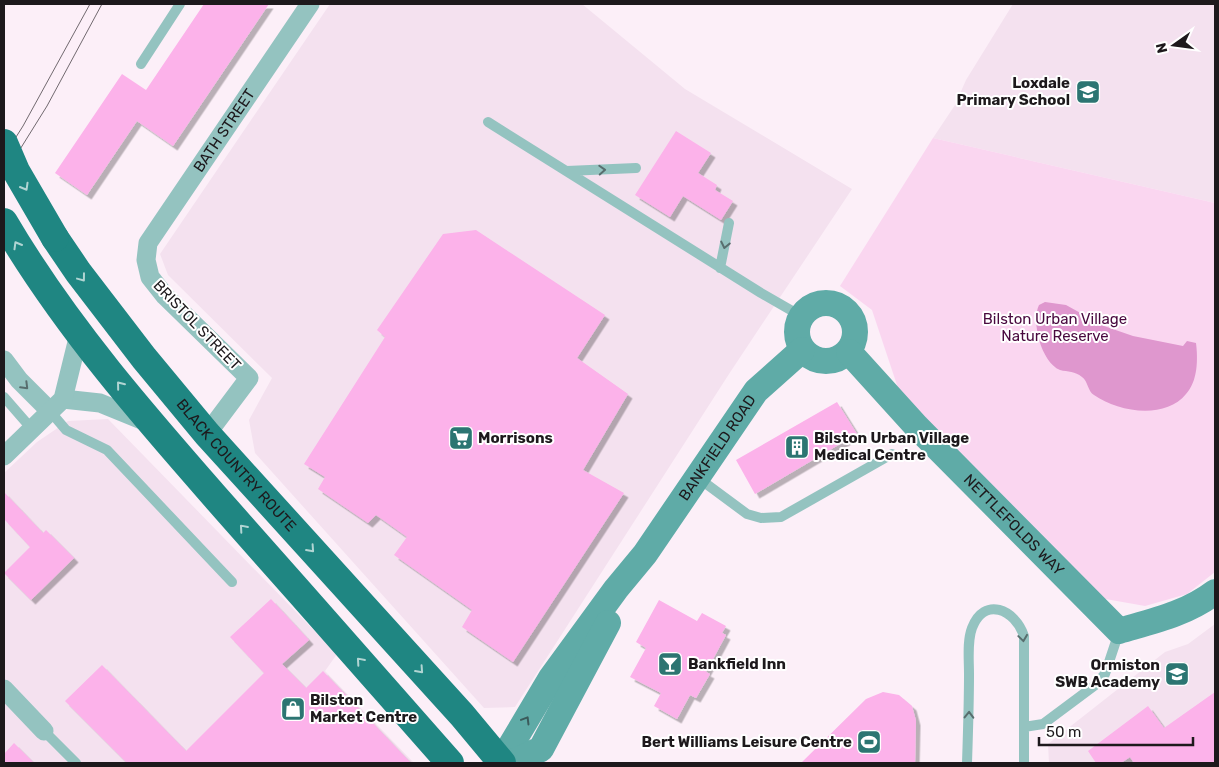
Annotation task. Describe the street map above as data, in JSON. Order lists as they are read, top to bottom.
{
  "streets": {
    "highway": ["BLACK COUNTRY ROUTE"],
    "street": [
      "BATH STREET",
      "BRISTOL STREET",
      "BANKFIELD ROAD",
      "NETTLEFOLDS WAY"
    ]
  },
  "crossings": [
    ["BATH STREET", "BRISTOL STREET"],
    ["BRISTOL STREET", "BLACK COUNTRY ROUTE"],
    ["BANKFIELD ROAD", "NETTLEFOLDS WAY"]
  ],
  "parks": ["Bilston Urban Village Nature Reserve"],
  "places": {
    "school or university": ["Loxdale Primary School", "Ormiston SWB Academy"],
    "supermarket": ["Morrisons"],
    "building": ["Bilston Urban Village Medical Centre"],
    "bar": ["Bankfield Inn"],
    "shop": ["Bilston Market Centre"],
    "sports": ["Bert Williams Leisure Centre"]
  },
  "scale_bar": "50 m",
  "north": "left"
}
